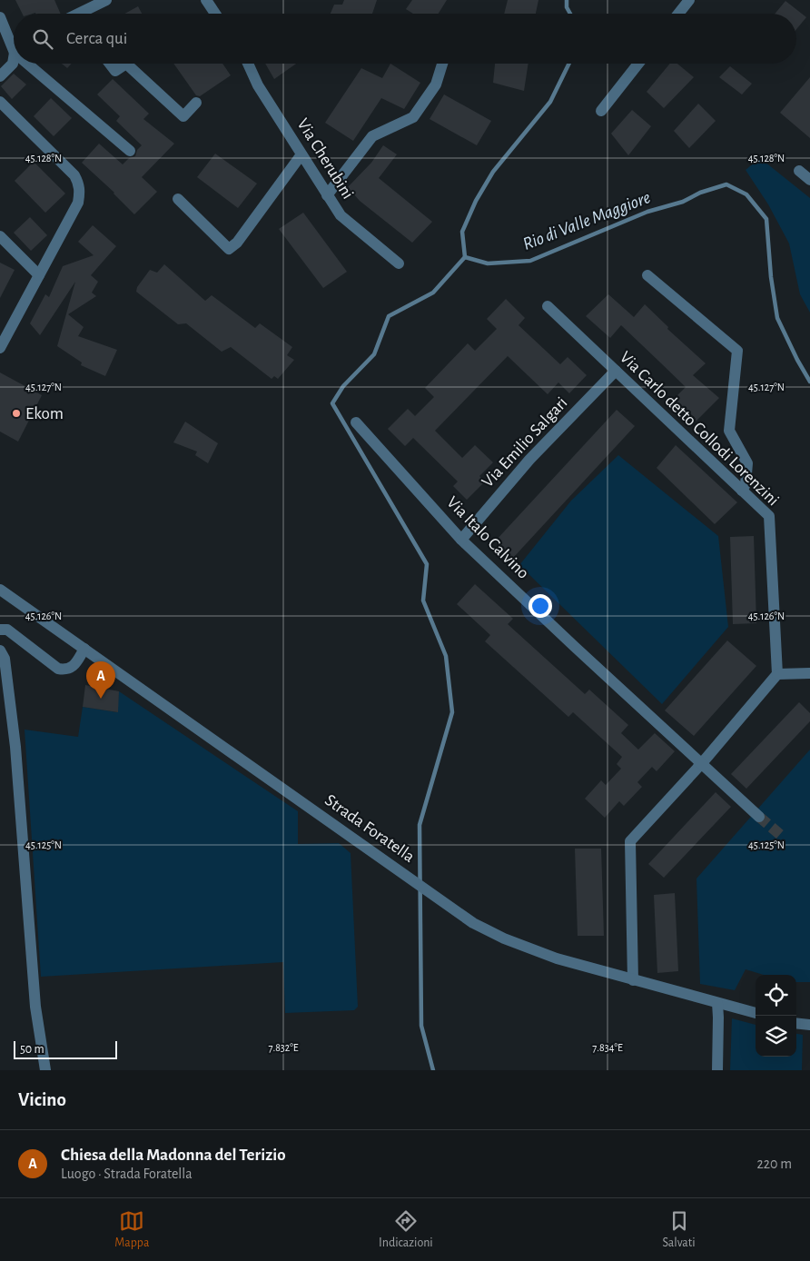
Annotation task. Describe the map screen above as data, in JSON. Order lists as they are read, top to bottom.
{
  "streets": {
    "street": [
      "Via Cherubini",
      "Via Carlo detto Collodi Lorenzini",
      "Via Emilio Salgari",
      "Via Italo Calvino",
      "Strada Foratella"
    ]
  },
  "crossings": [
    ["Via Carlo detto Collodi Lorenzini", "Via Emilio Salgari"],
    ["Via Emilio Salgari", "Via Italo Calvino"]
  ],
  "water": ["Rio di Valle Maggiore"],
  "places": ["Ekom"],
  "scale_bar": "50 m",
  "page": {
    "search": "Cerca qui",
    "pins": "A",
    "scale": "50 m",
    "heading": "Vicino",
    "list": [
      {
        "mark": "A",
        "name": "Chiesa della Madonna del Terizio",
        "note": "Luogo · Strada Foratella",
        "value": "220 m"
      }
    ],
    "nav": ["Mappa", "Indicazioni", "Salvati"]
  },
  "coordinates": [
    "45.128°N",
    "45.127°N",
    "45.126°N",
    "45.125°N",
    "7.832°E",
    "7.834°E"
  ]
}
